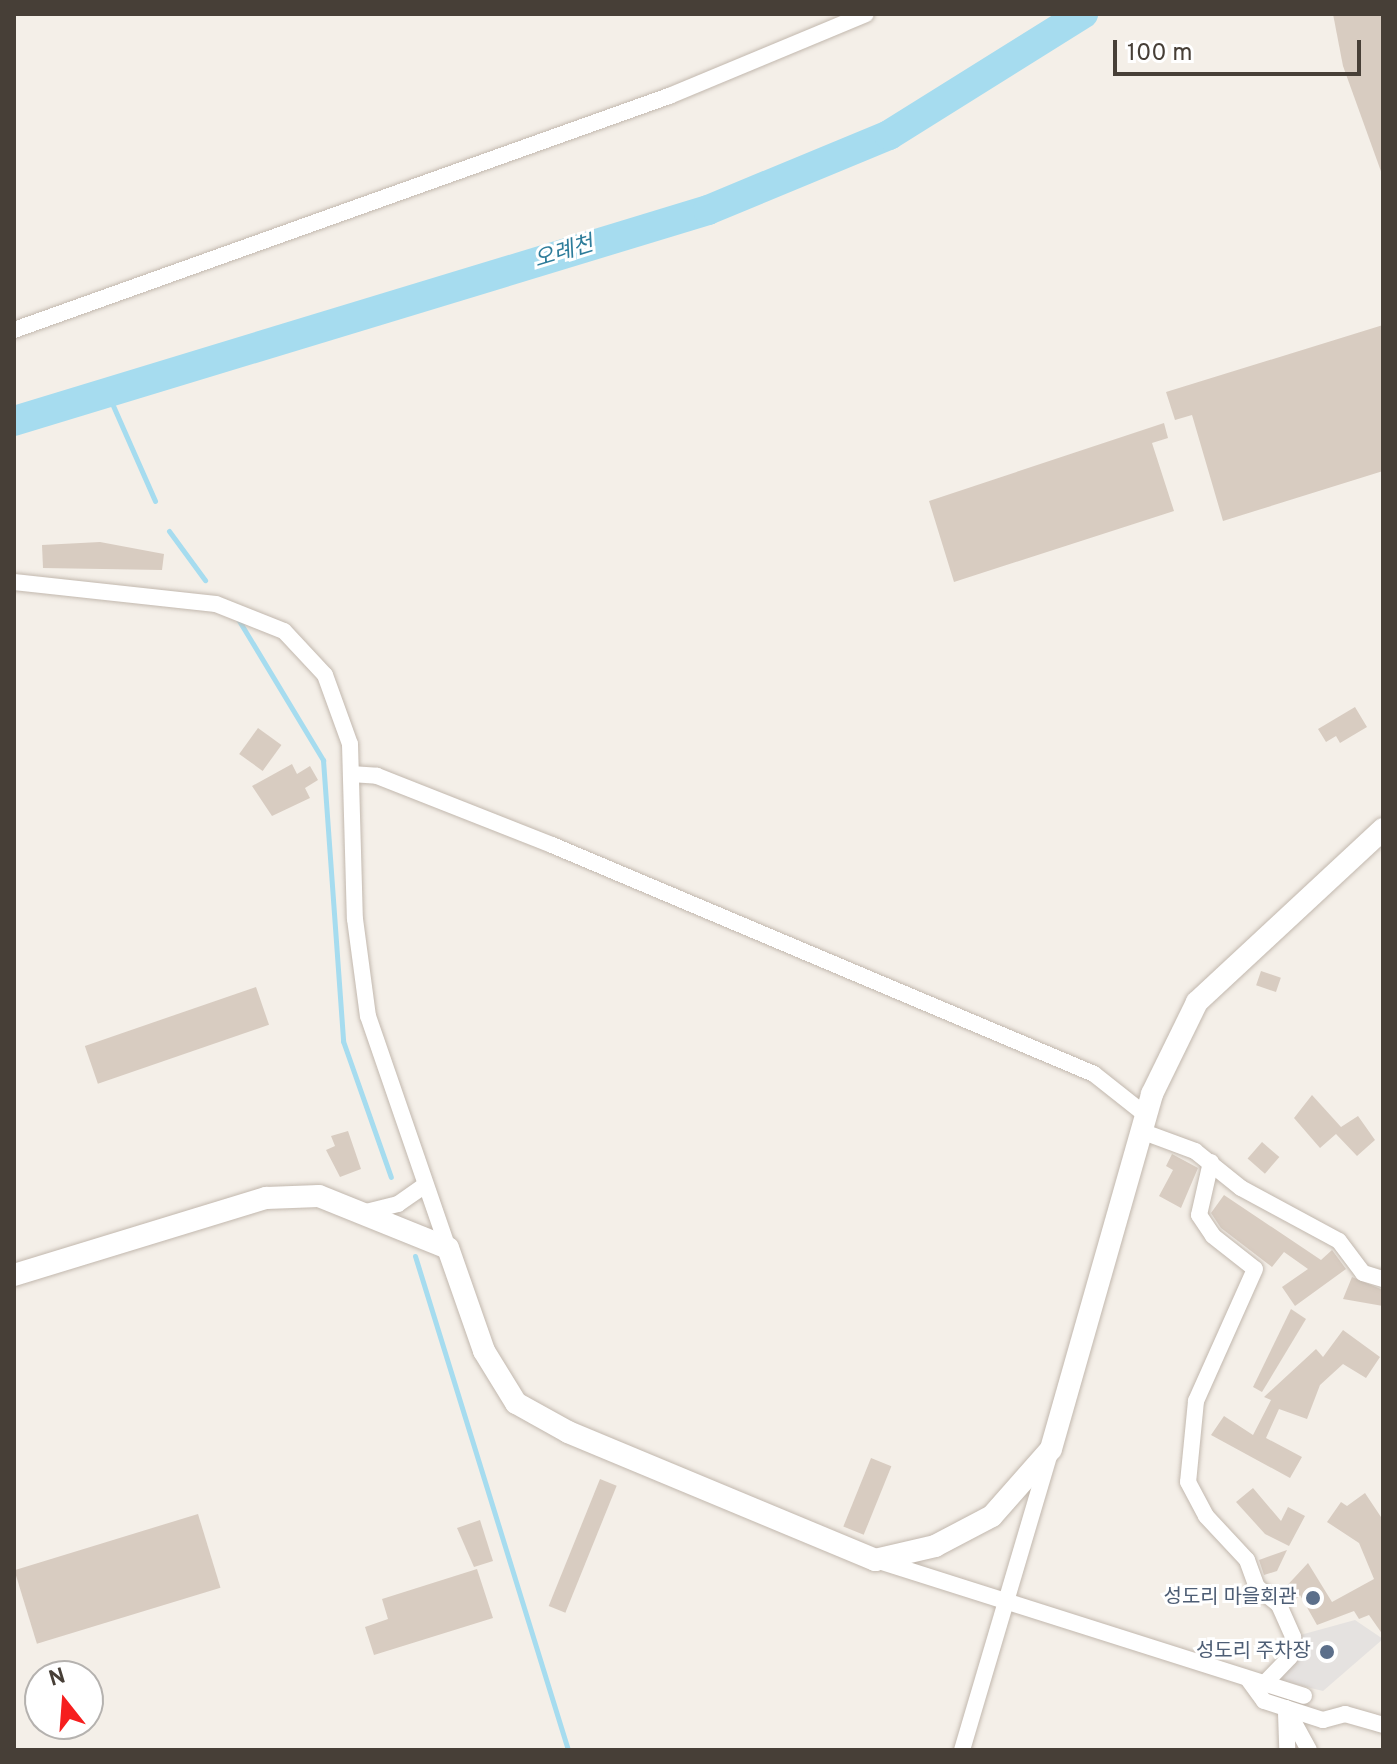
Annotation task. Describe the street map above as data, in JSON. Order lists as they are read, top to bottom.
{
  "water": ["오례천"],
  "places": ["성도리 마을회관", "성도리 주차장"],
  "scale_bar": "100 m",
  "north": "top"
}
